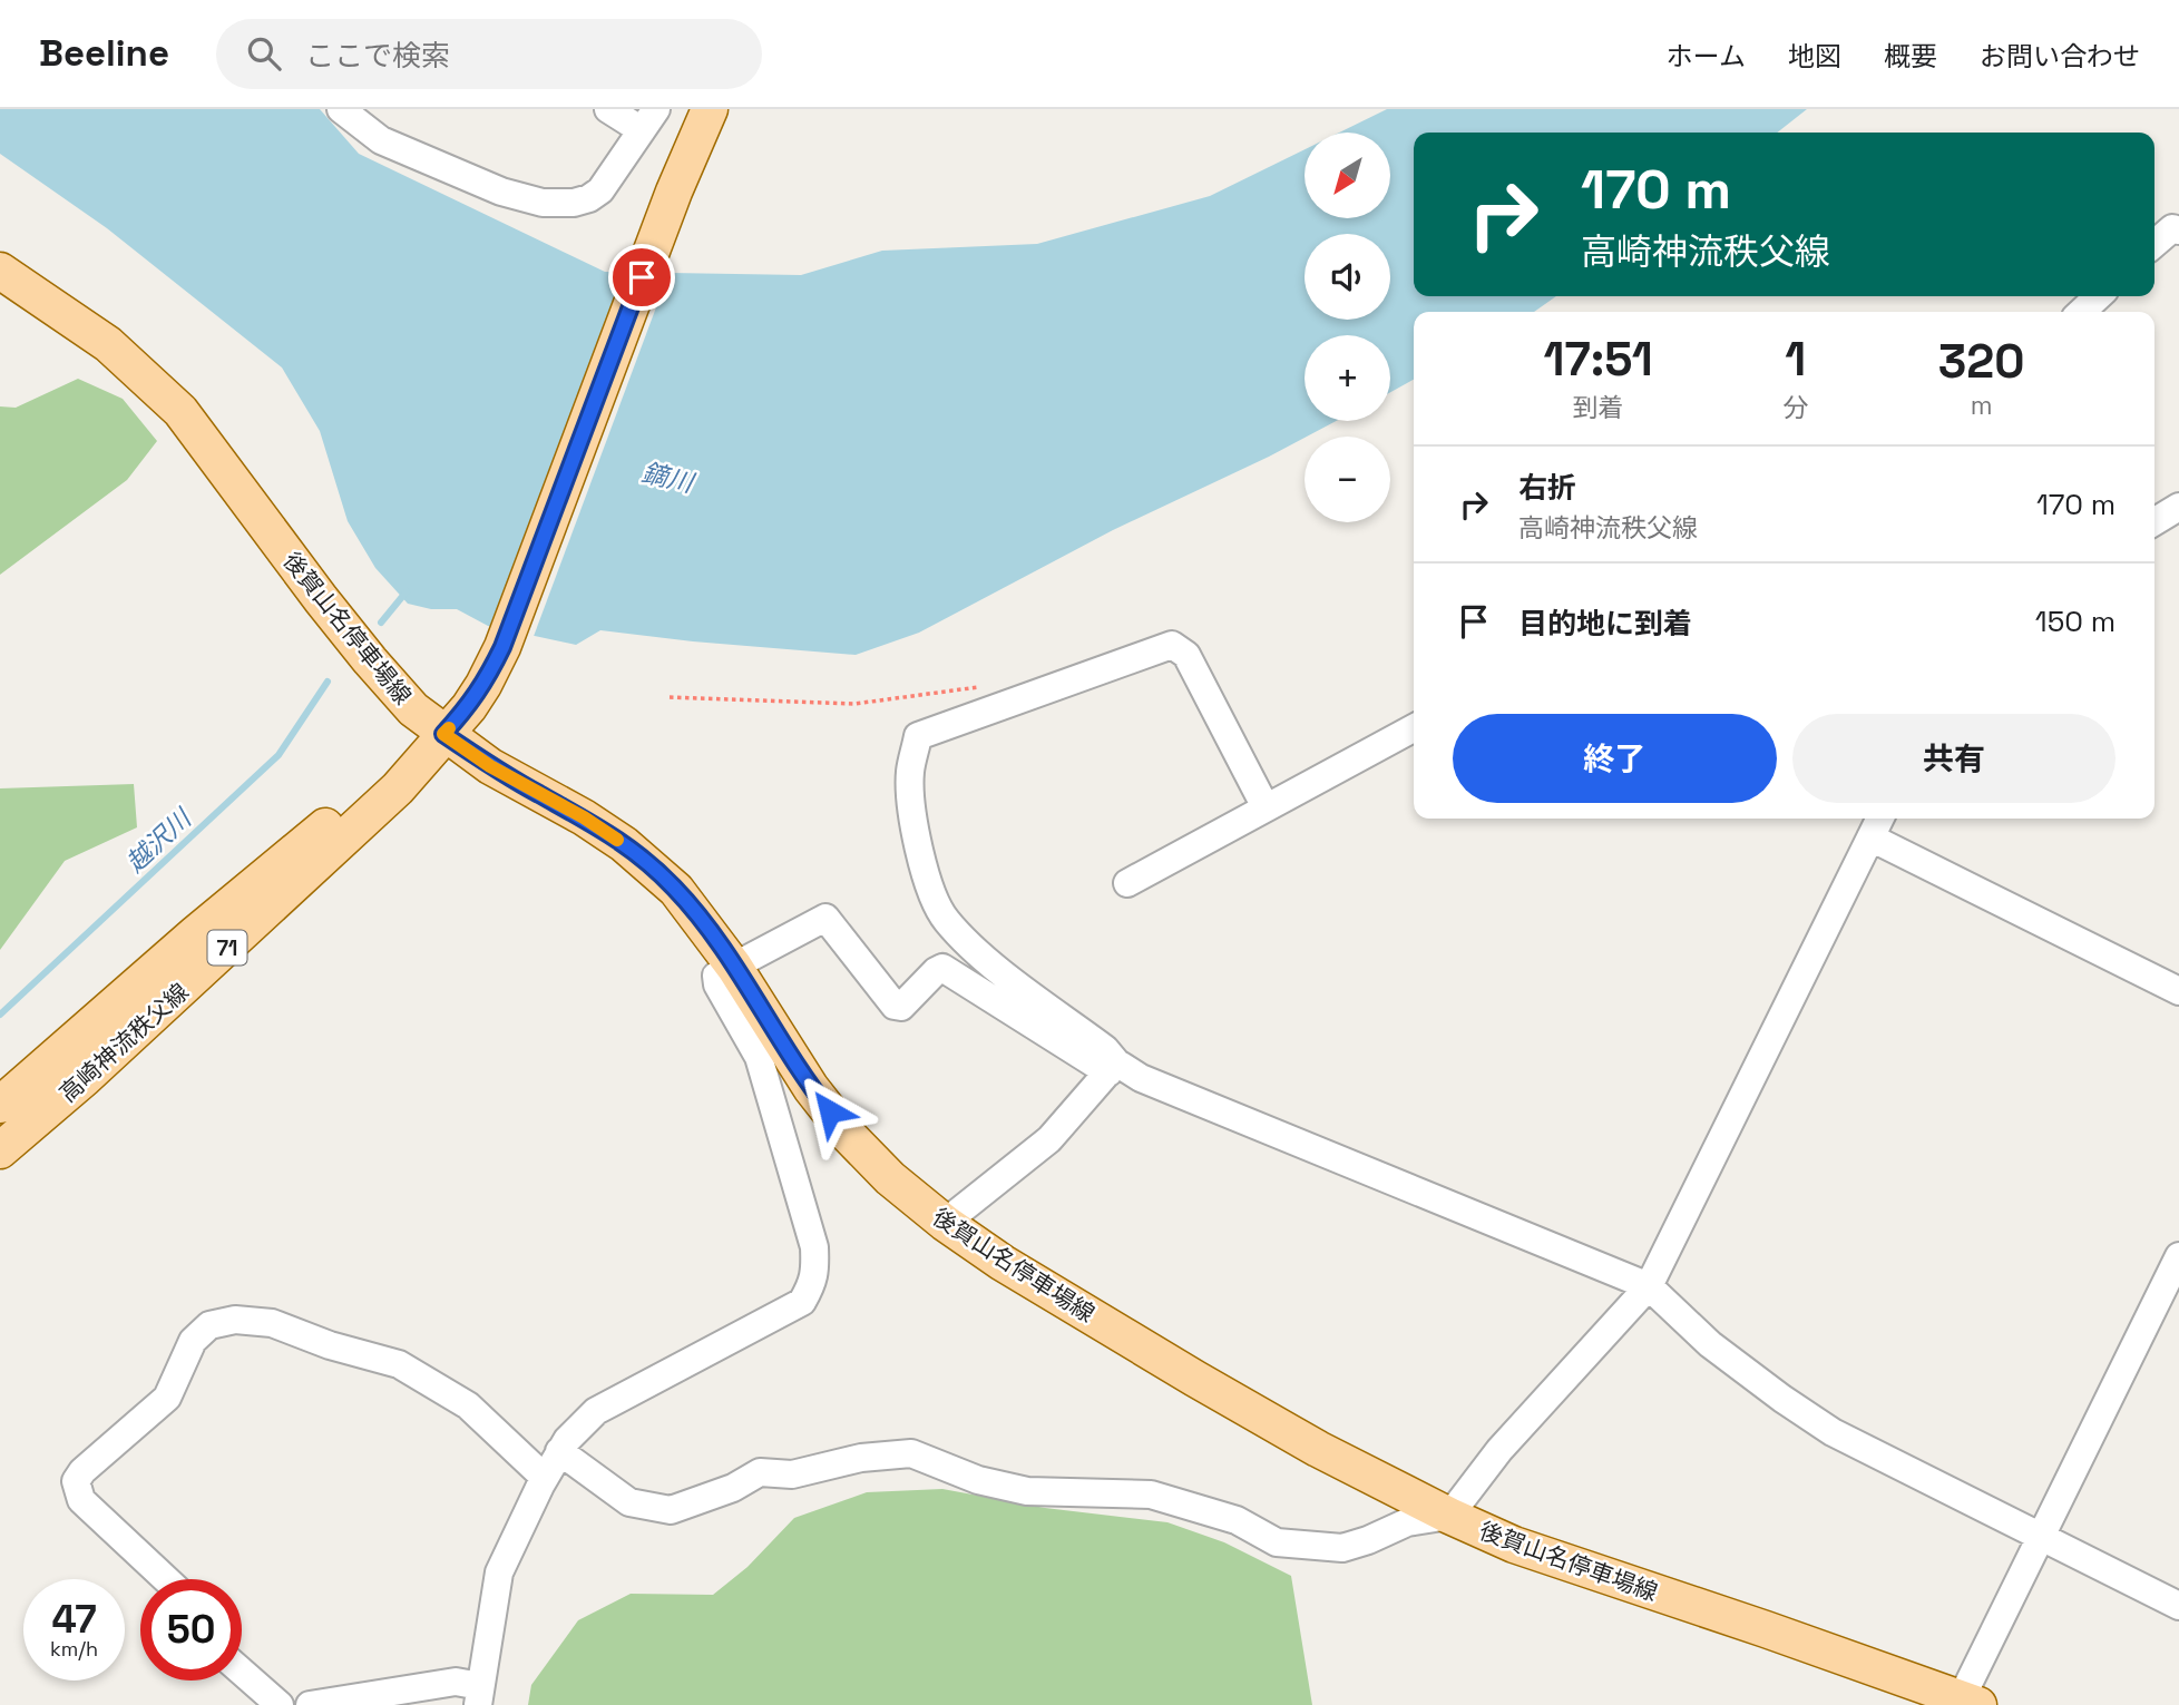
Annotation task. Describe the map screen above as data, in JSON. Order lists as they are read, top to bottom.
{
  "streets": {
    "main road": ["後賀山名停車場線", "71", "高崎神流秩父線"]
  },
  "crossings": [
    ["後賀山名停車場線", "高崎神流秩父線"]
  ],
  "water": ["鏑川", "越沢川"],
  "north": "bottom left",
  "page": {
    "header": "Beeline",
    "search": "ここで検索",
    "nav": [
      "ホーム",
      "地図",
      "概要",
      "お問い合わせ"
    ],
    "map_buttons": ["+", "−"],
    "turn": ["170 m", "高崎神流秩父線"],
    "eta": [
      "17:51",
      "到着",
      "1",
      "分",
      "320",
      "m"
    ],
    "list": [
      {
        "name": "右折",
        "note": "高崎神流秩父線",
        "value": "170 m"
      },
      {
        "name": "目的地に到着",
        "value": "150 m"
      }
    ],
    "buttons": ["終了", "共有"],
    "speed": "47 km/h",
    "limit": "50"
  }
}
